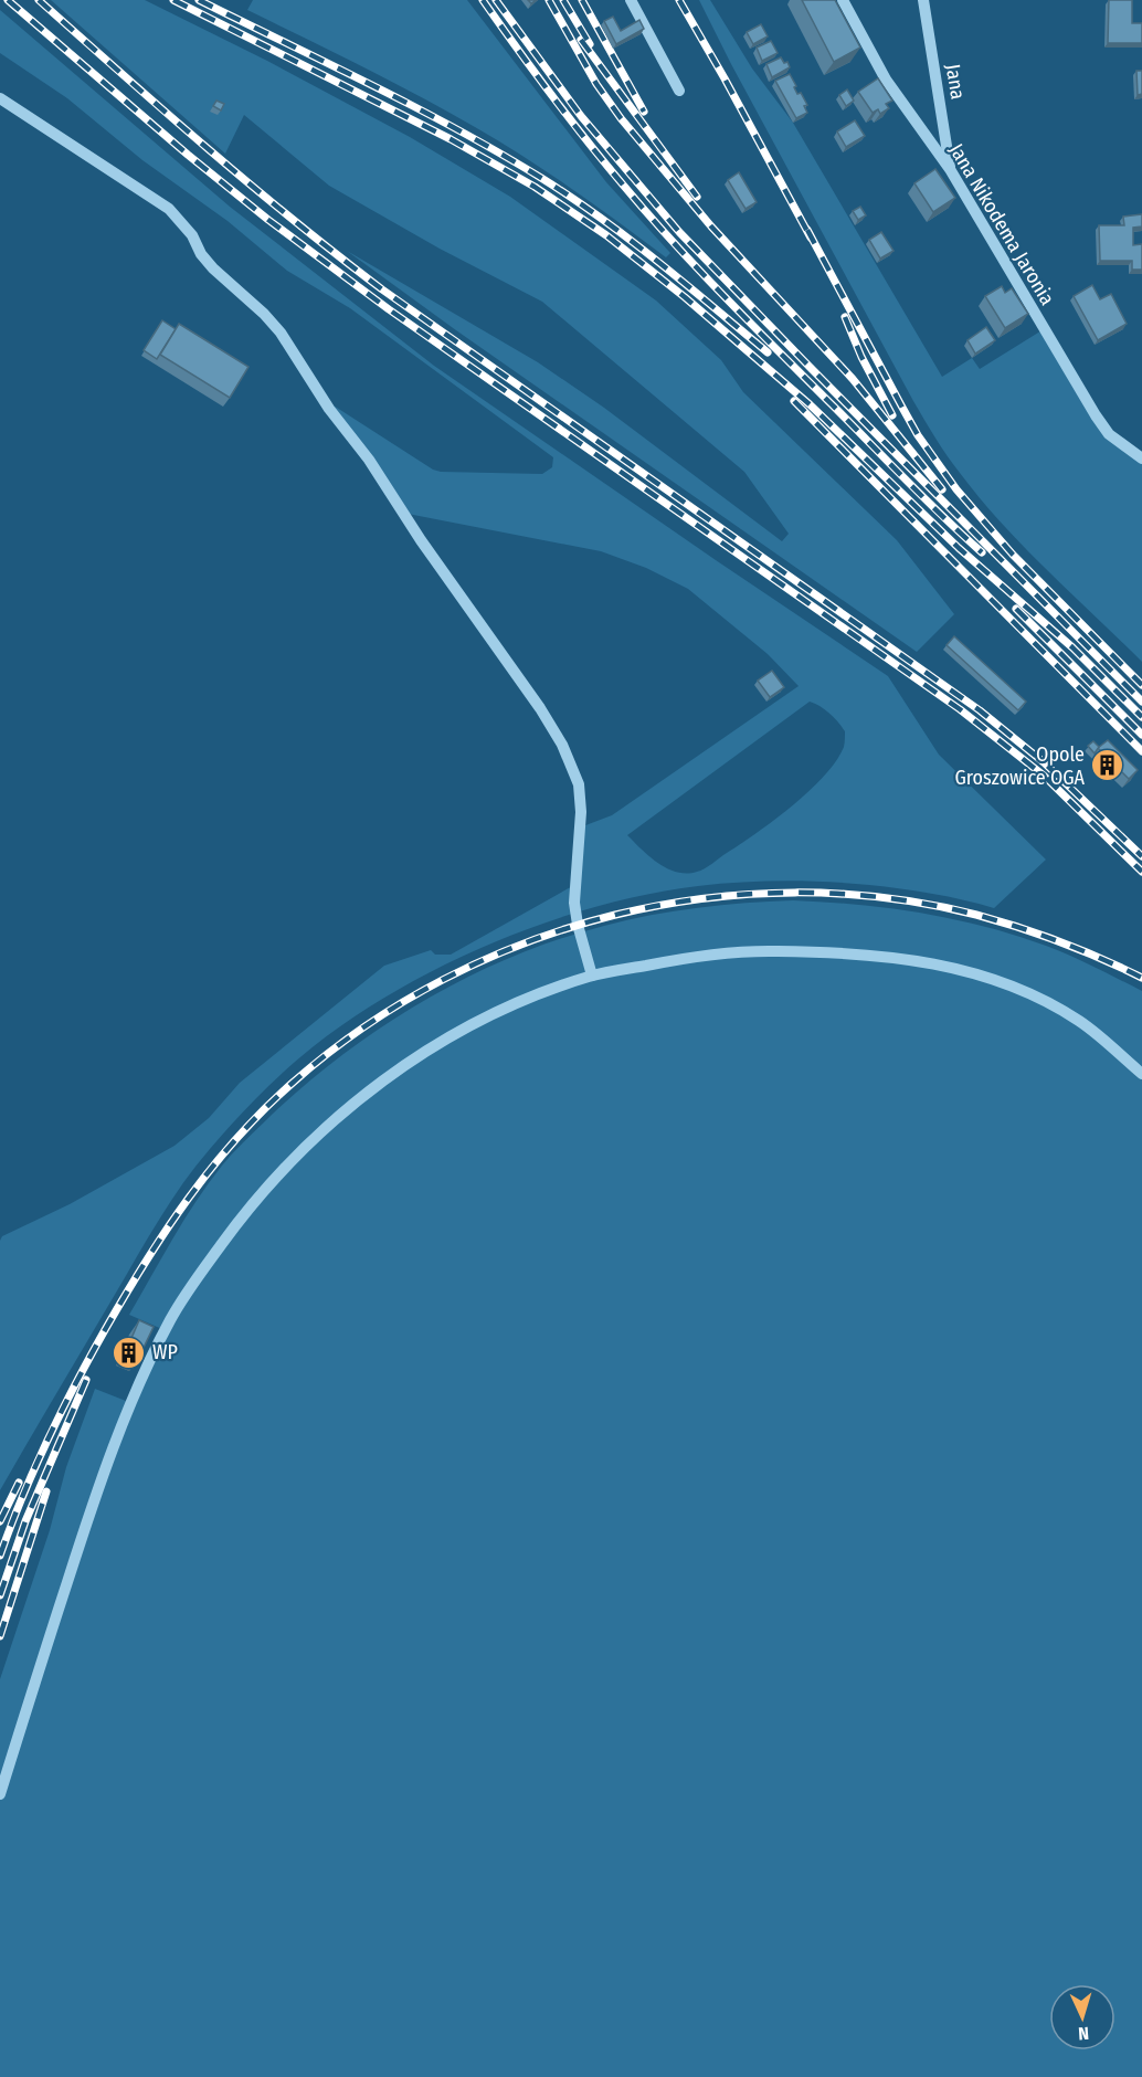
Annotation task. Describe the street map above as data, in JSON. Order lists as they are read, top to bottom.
{
  "streets": {
    "street": ["Jana", "Jana Nikodema Jaronia"]
  },
  "crossings": [
    ["Jana", "Jana Nikodema Jaronia"]
  ],
  "places": {
    "building": ["Opole Groszowice OGA", "WP"]
  },
  "north": "bottom"
}
